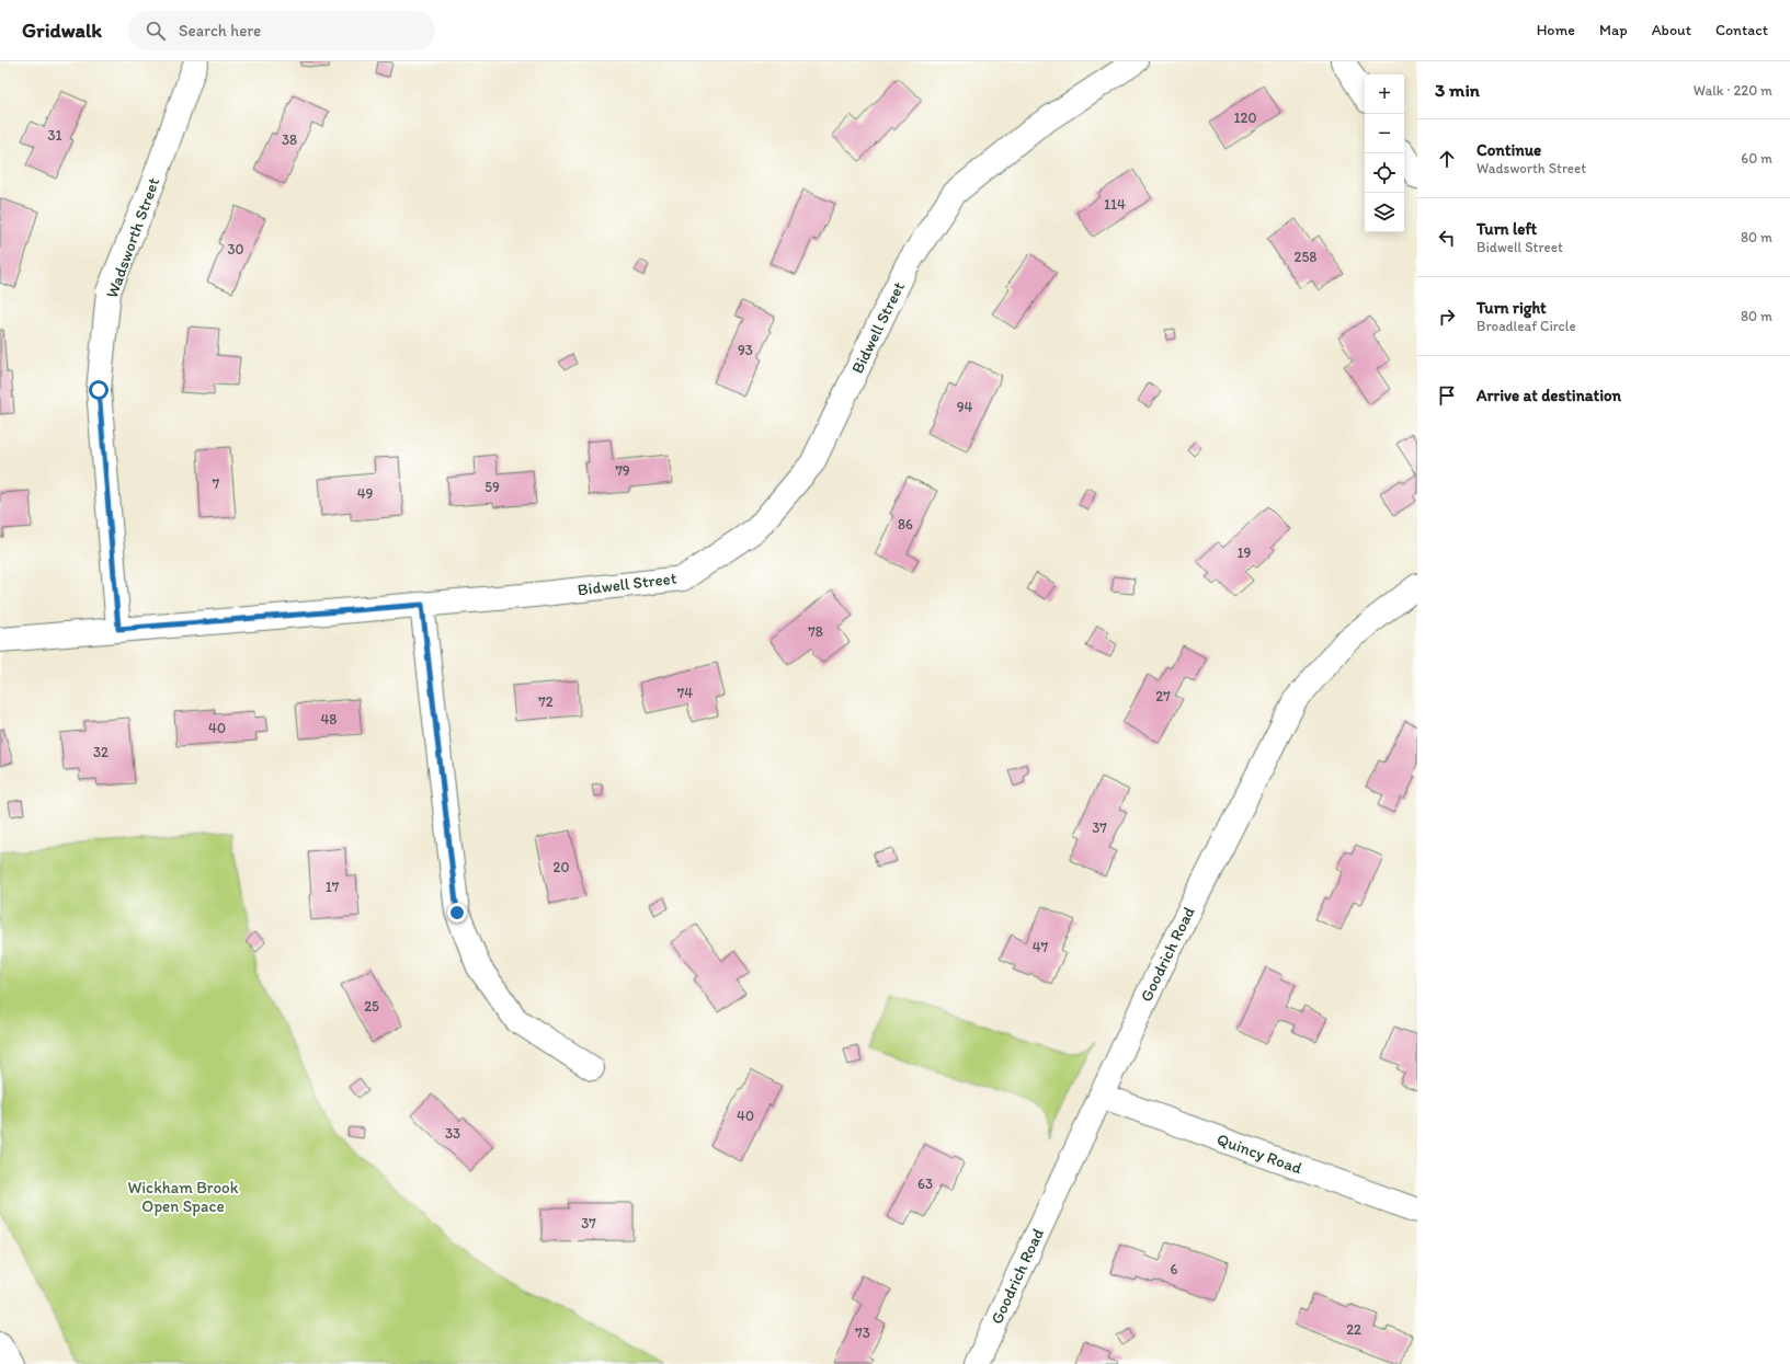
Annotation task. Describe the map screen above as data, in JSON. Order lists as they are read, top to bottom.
{
  "streets": {
    "street": [
      "Wadsworth Street",
      "Bidwell Street",
      "Goodrich Road",
      "Quincy Road"
    ]
  },
  "crossings": [
    ["Wadsworth Street", "Bidwell Street"],
    ["Goodrich Road", "Quincy Road"]
  ],
  "parks": ["Wickham Brook Open Space"],
  "house_numbers": [
    "120",
    "31",
    "38",
    "114",
    "30",
    "258",
    "93",
    "94",
    "79",
    "7",
    "59",
    "49",
    "86",
    "19",
    "78",
    "74",
    "27",
    "72",
    "48",
    "40",
    "32",
    "37",
    "20",
    "17",
    "47",
    "25",
    "40",
    "33",
    "63",
    "37",
    "6",
    "22",
    "73"
  ],
  "page": {
    "header": "Gridwalk",
    "search": "Search here",
    "nav": [
      "Home",
      "Map",
      "About",
      "Contact"
    ],
    "heading": ["3 min", "Walk · 220 m"],
    "map_buttons": ["+", "−"],
    "list": [
      ["Continue", "Wadsworth Street", "60 m"],
      ["Turn left", "Bidwell Street", "80 m"],
      ["Turn right", "Broadleaf Circle", "80 m"],
      "Arrive at destination"
    ]
  }
}
